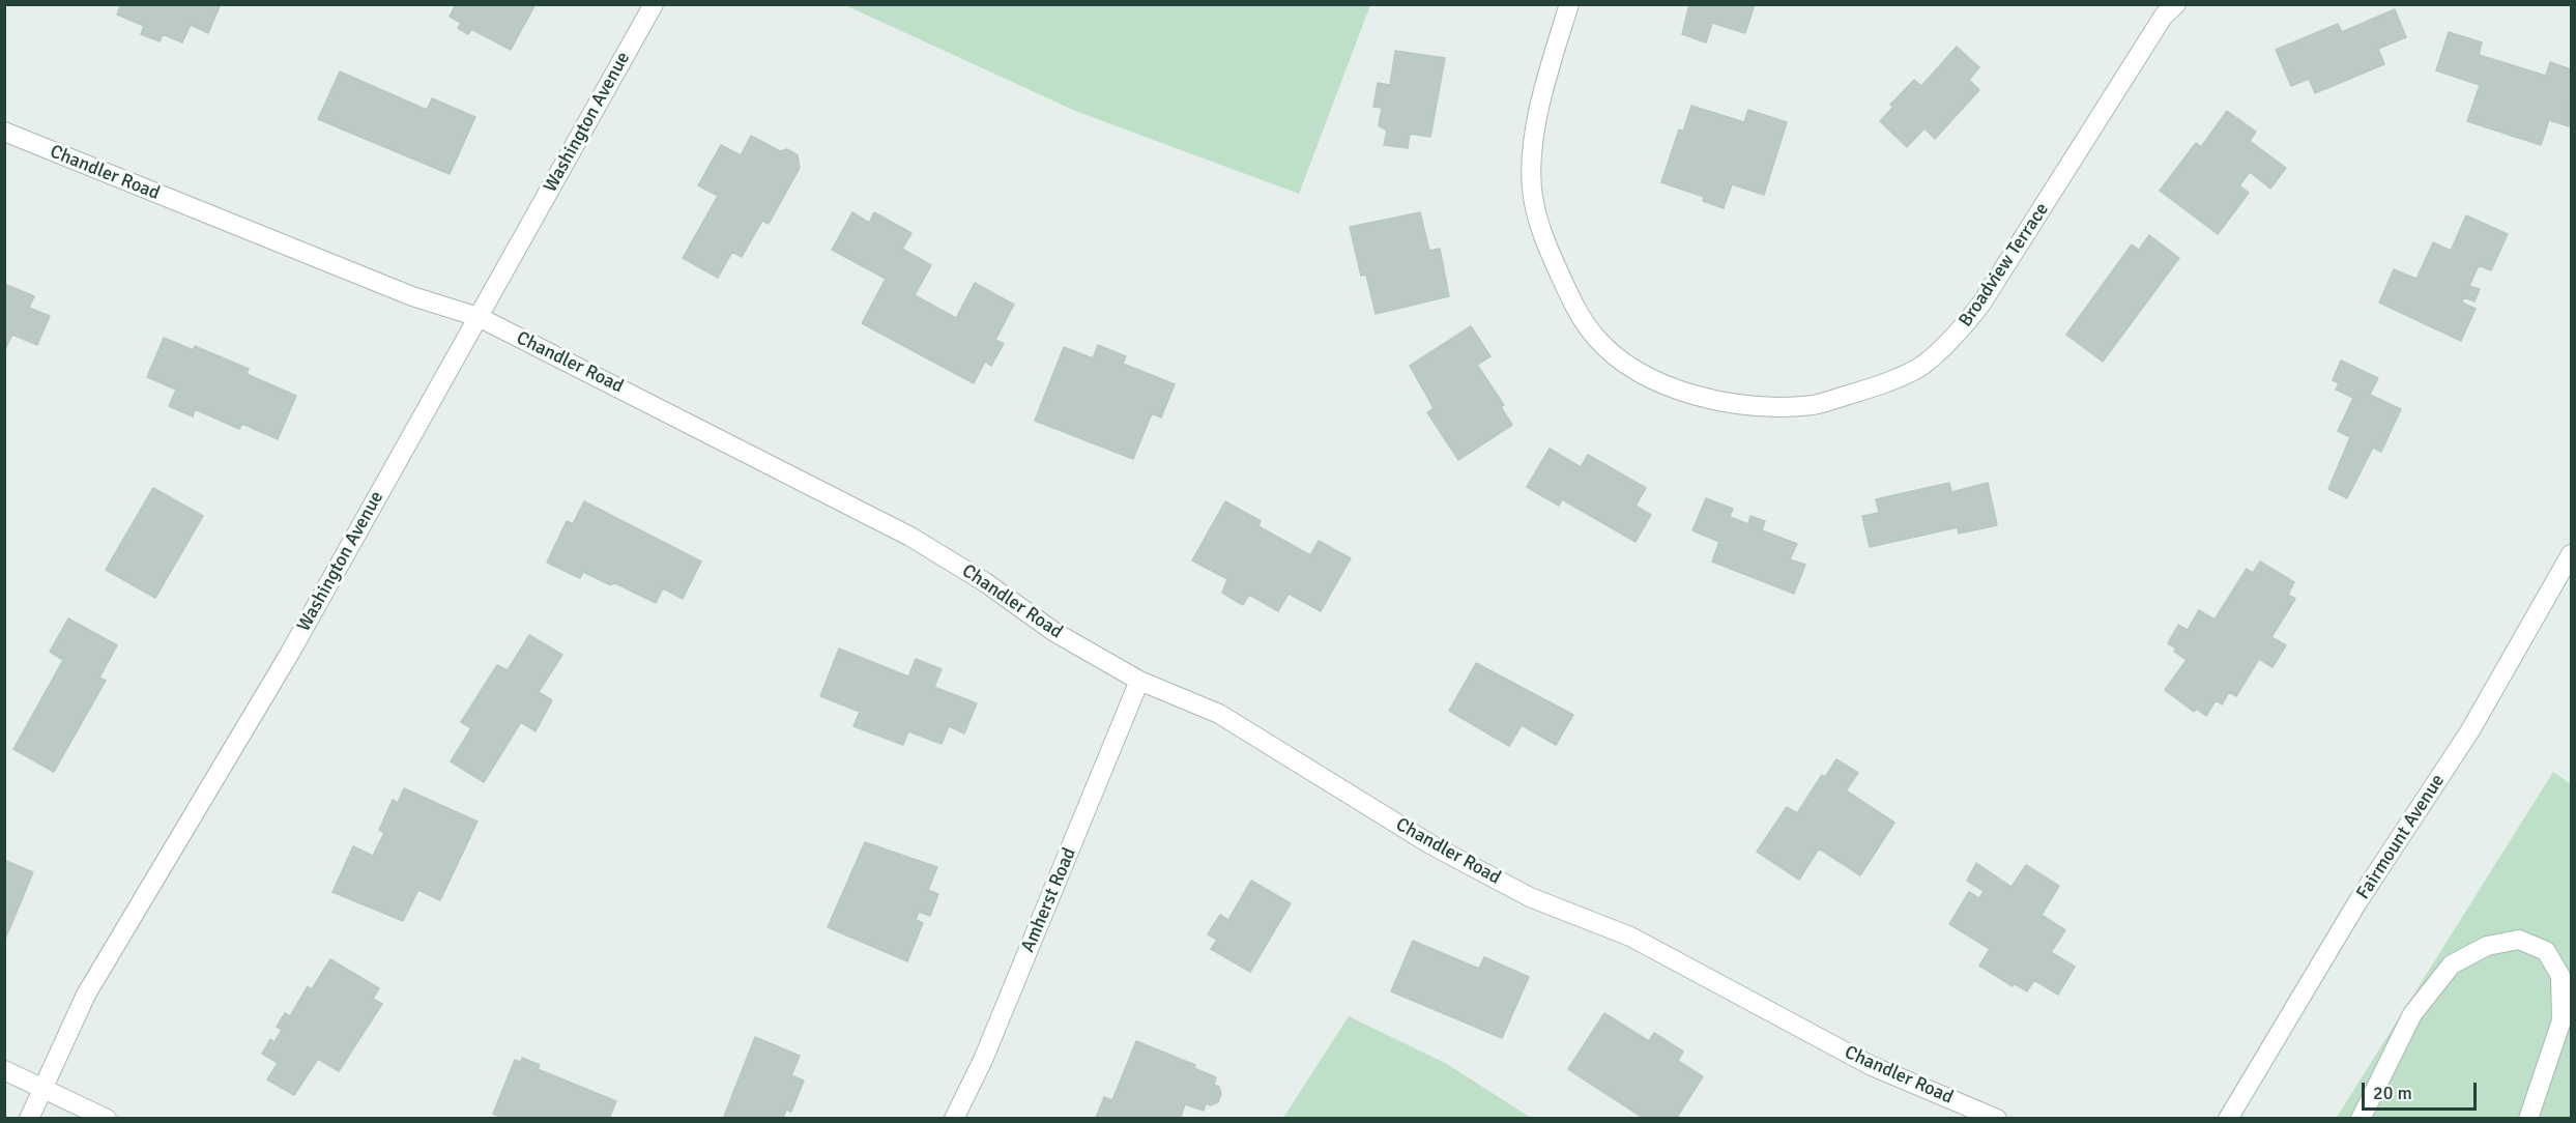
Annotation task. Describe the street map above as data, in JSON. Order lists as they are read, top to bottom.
{
  "streets": {
    "street": [
      "Washington Avenue",
      "Chandler Road",
      "Broadview Terrace",
      "Fairmount Avenue",
      "Amherst Road"
    ]
  },
  "crossings": [
    ["Washington Avenue", "Chandler Road"],
    ["Chandler Road", "Amherst Road"]
  ],
  "scale_bar": "20 m"
}
